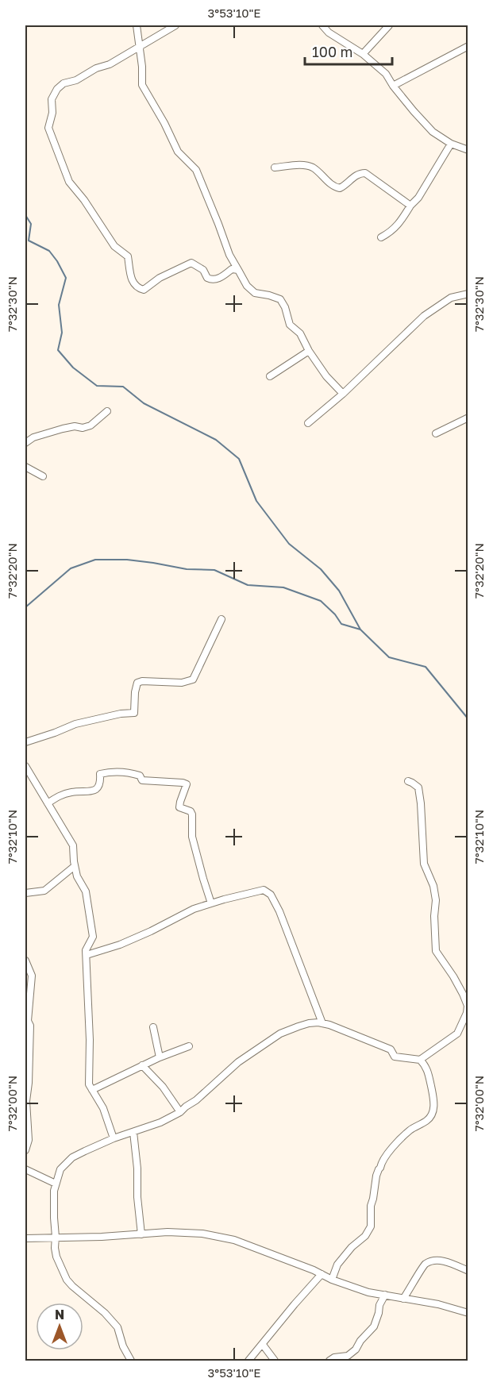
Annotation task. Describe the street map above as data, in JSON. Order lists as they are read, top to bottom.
{
  "scale_bar": "100 m",
  "north": "top",
  "coordinates": [
    "3°53'10\"E",
    "7°32'30\"N",
    "7°32'20\"N",
    "7°32'10\"N",
    "7°32'00\"N"
  ]
}
